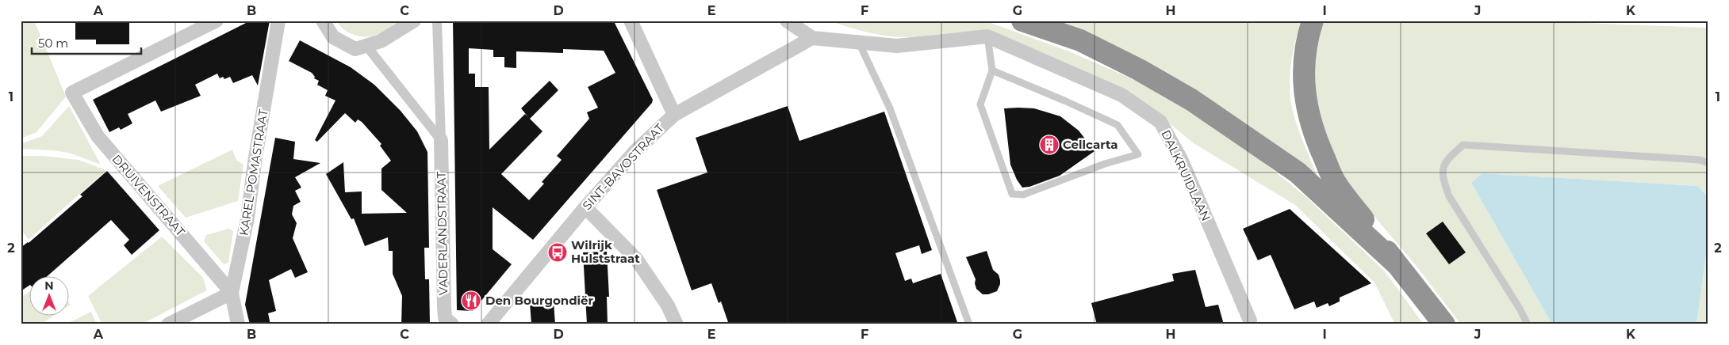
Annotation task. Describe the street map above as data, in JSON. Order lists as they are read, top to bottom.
{
  "streets": {
    "street": [
      "SINT-BAVOSTRAAT",
      "KAREL POMASTRAAT",
      "DALKRUIDLAAN",
      "DRUIVENSTRAAT",
      "VADERLANDSTRAAT"
    ]
  },
  "crossings": [
    ["KAREL POMASTRAAT", "DRUIVENSTRAAT"]
  ],
  "places": {
    "building": ["Cellcarta"],
    "bus stop": ["Wilrijk Hulststraat"],
    "restaurant": ["Den Bourgondiër"]
  },
  "scale_bar": "50 m",
  "north": "top",
  "grid": {
    "columns": [
      "A",
      "B",
      "C",
      "D",
      "E",
      "F",
      "G",
      "H",
      "I",
      "J",
      "K"
    ],
    "rows": ["1", "2"]
  }
}
